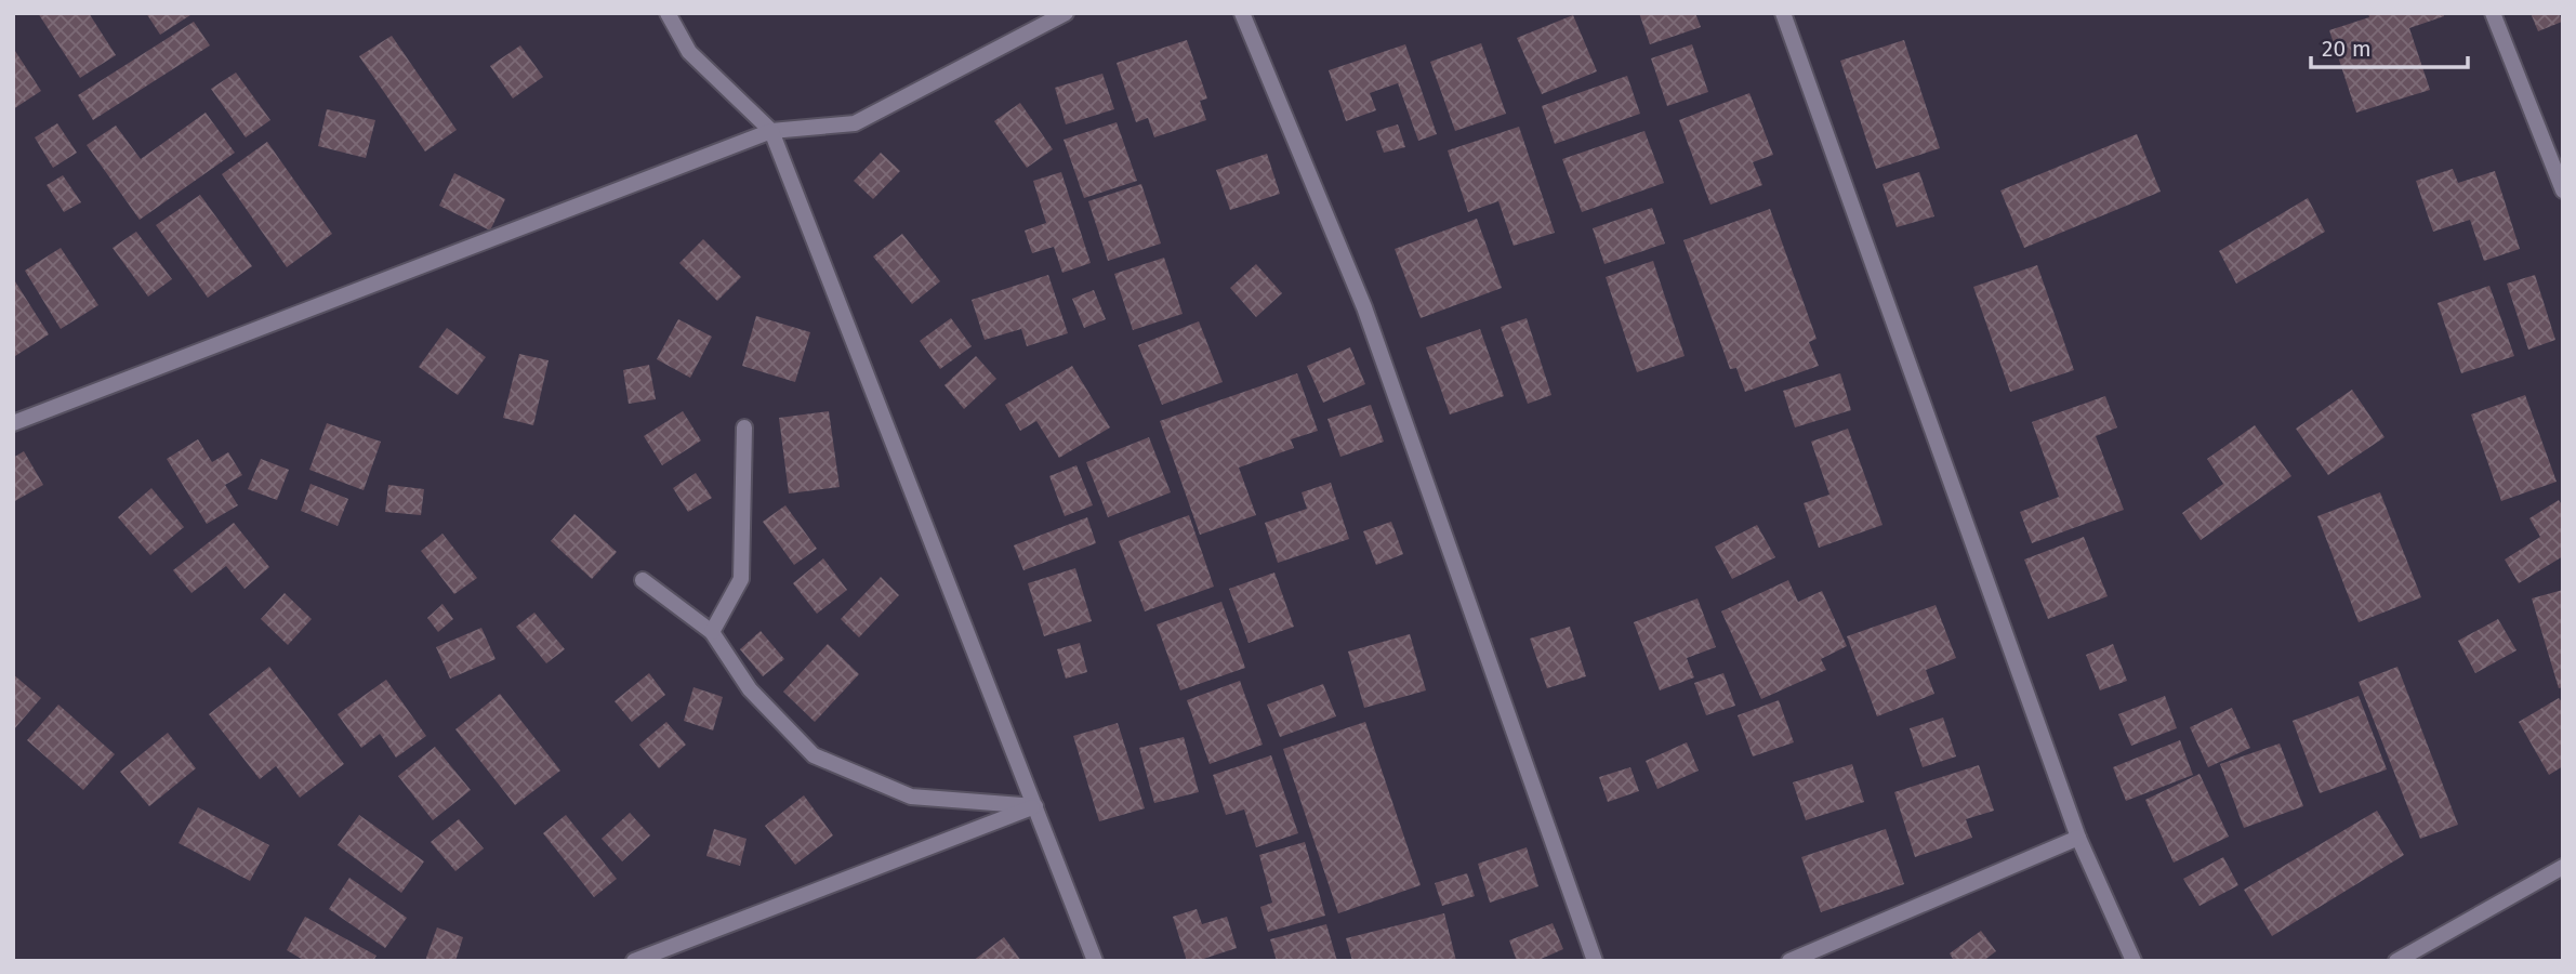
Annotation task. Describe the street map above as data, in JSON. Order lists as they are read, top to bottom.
{
  "scale_bar": "20 m"
}
